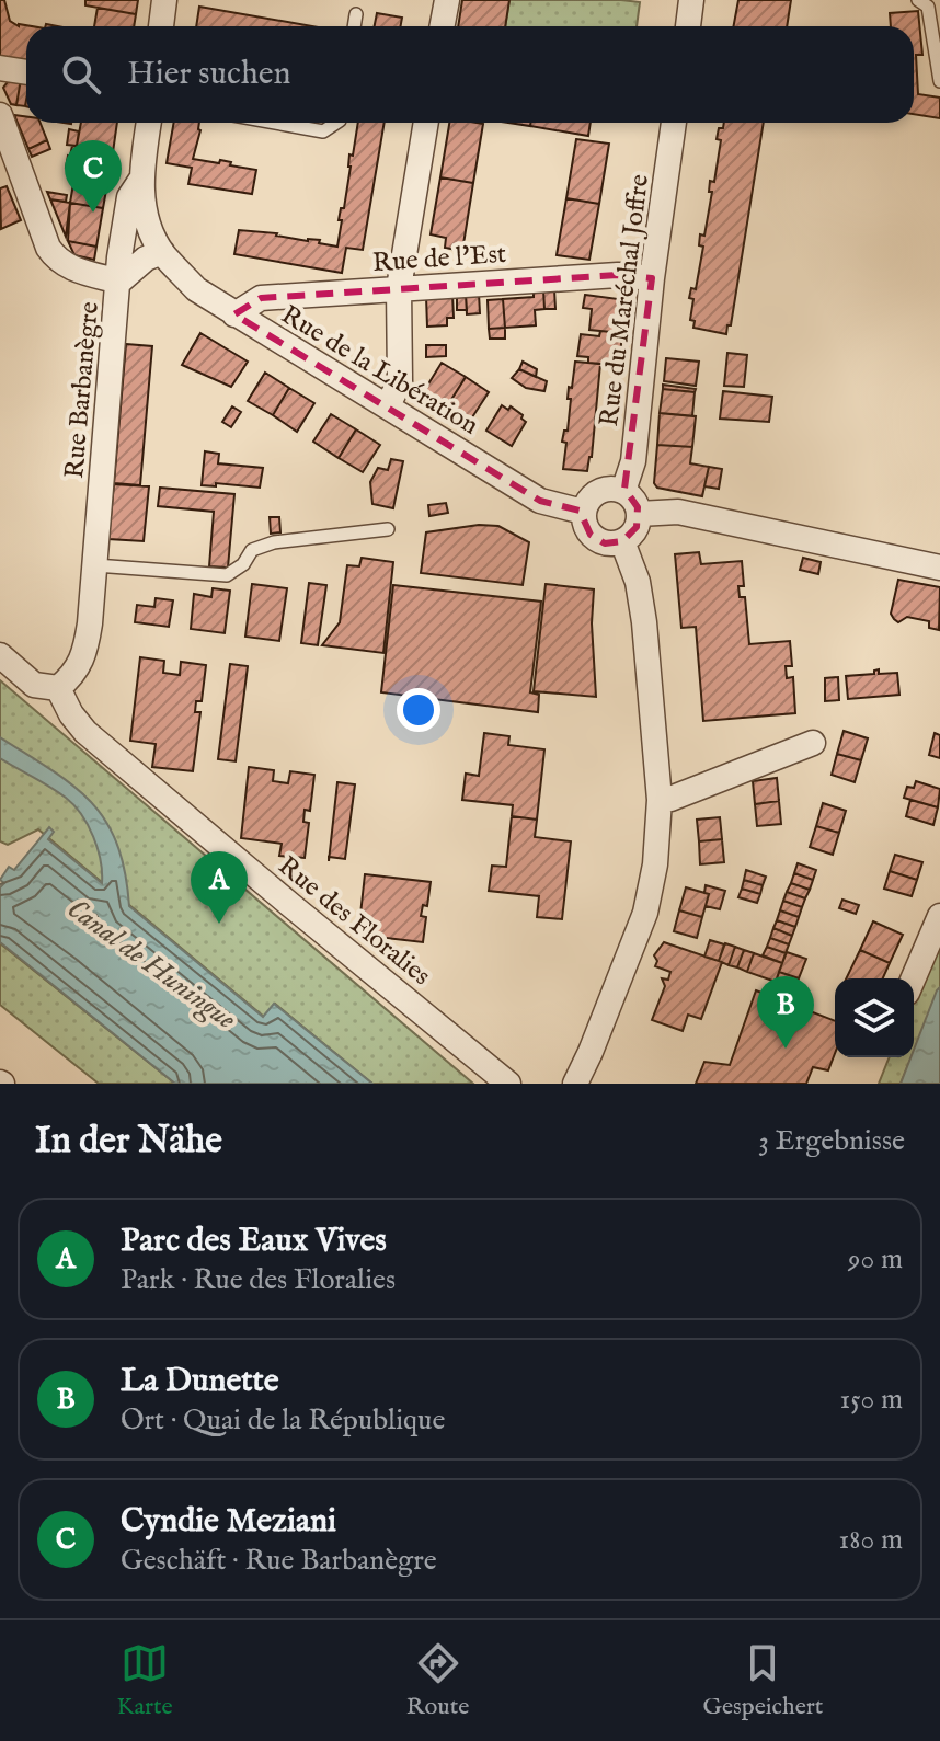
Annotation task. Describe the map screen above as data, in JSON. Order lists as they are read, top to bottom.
{
  "streets": {
    "street": [
      "Rue de l'Est",
      "Rue du Maréchal Joffre",
      "Rue de la Libération",
      "Rue Barbanègre",
      "Rue des Floralies"
    ]
  },
  "crossings": [
    ["Rue de l'Est", "Rue du Maréchal Joffre"],
    ["Rue de l'Est", "Rue de la Libération"],
    ["Rue du Maréchal Joffre", "Rue de la Libération"],
    ["Rue de la Libération", "Rue Barbanègre"],
    ["Rue Barbanègre", "Rue des Floralies"]
  ],
  "water": ["Canal de Huningue"],
  "page": {
    "search": "Hier suchen",
    "pins": ["C", "A", "B"],
    "heading": ["In der Nähe", "3 Ergebnisse"],
    "list": [
      {
        "mark": "A",
        "name": "Parc des Eaux Vives",
        "note": "Park · Rue des Floralies",
        "value": "90 m"
      },
      {
        "mark": "B",
        "name": "La Dunette",
        "note": "Ort · Quai de la République",
        "value": "150 m"
      },
      {
        "mark": "C",
        "name": "Cyndie Meziani",
        "note": "Geschäft · Rue Barbanègre",
        "value": "180 m"
      }
    ],
    "nav": ["Karte", "Route", "Gespeichert"]
  }
}
